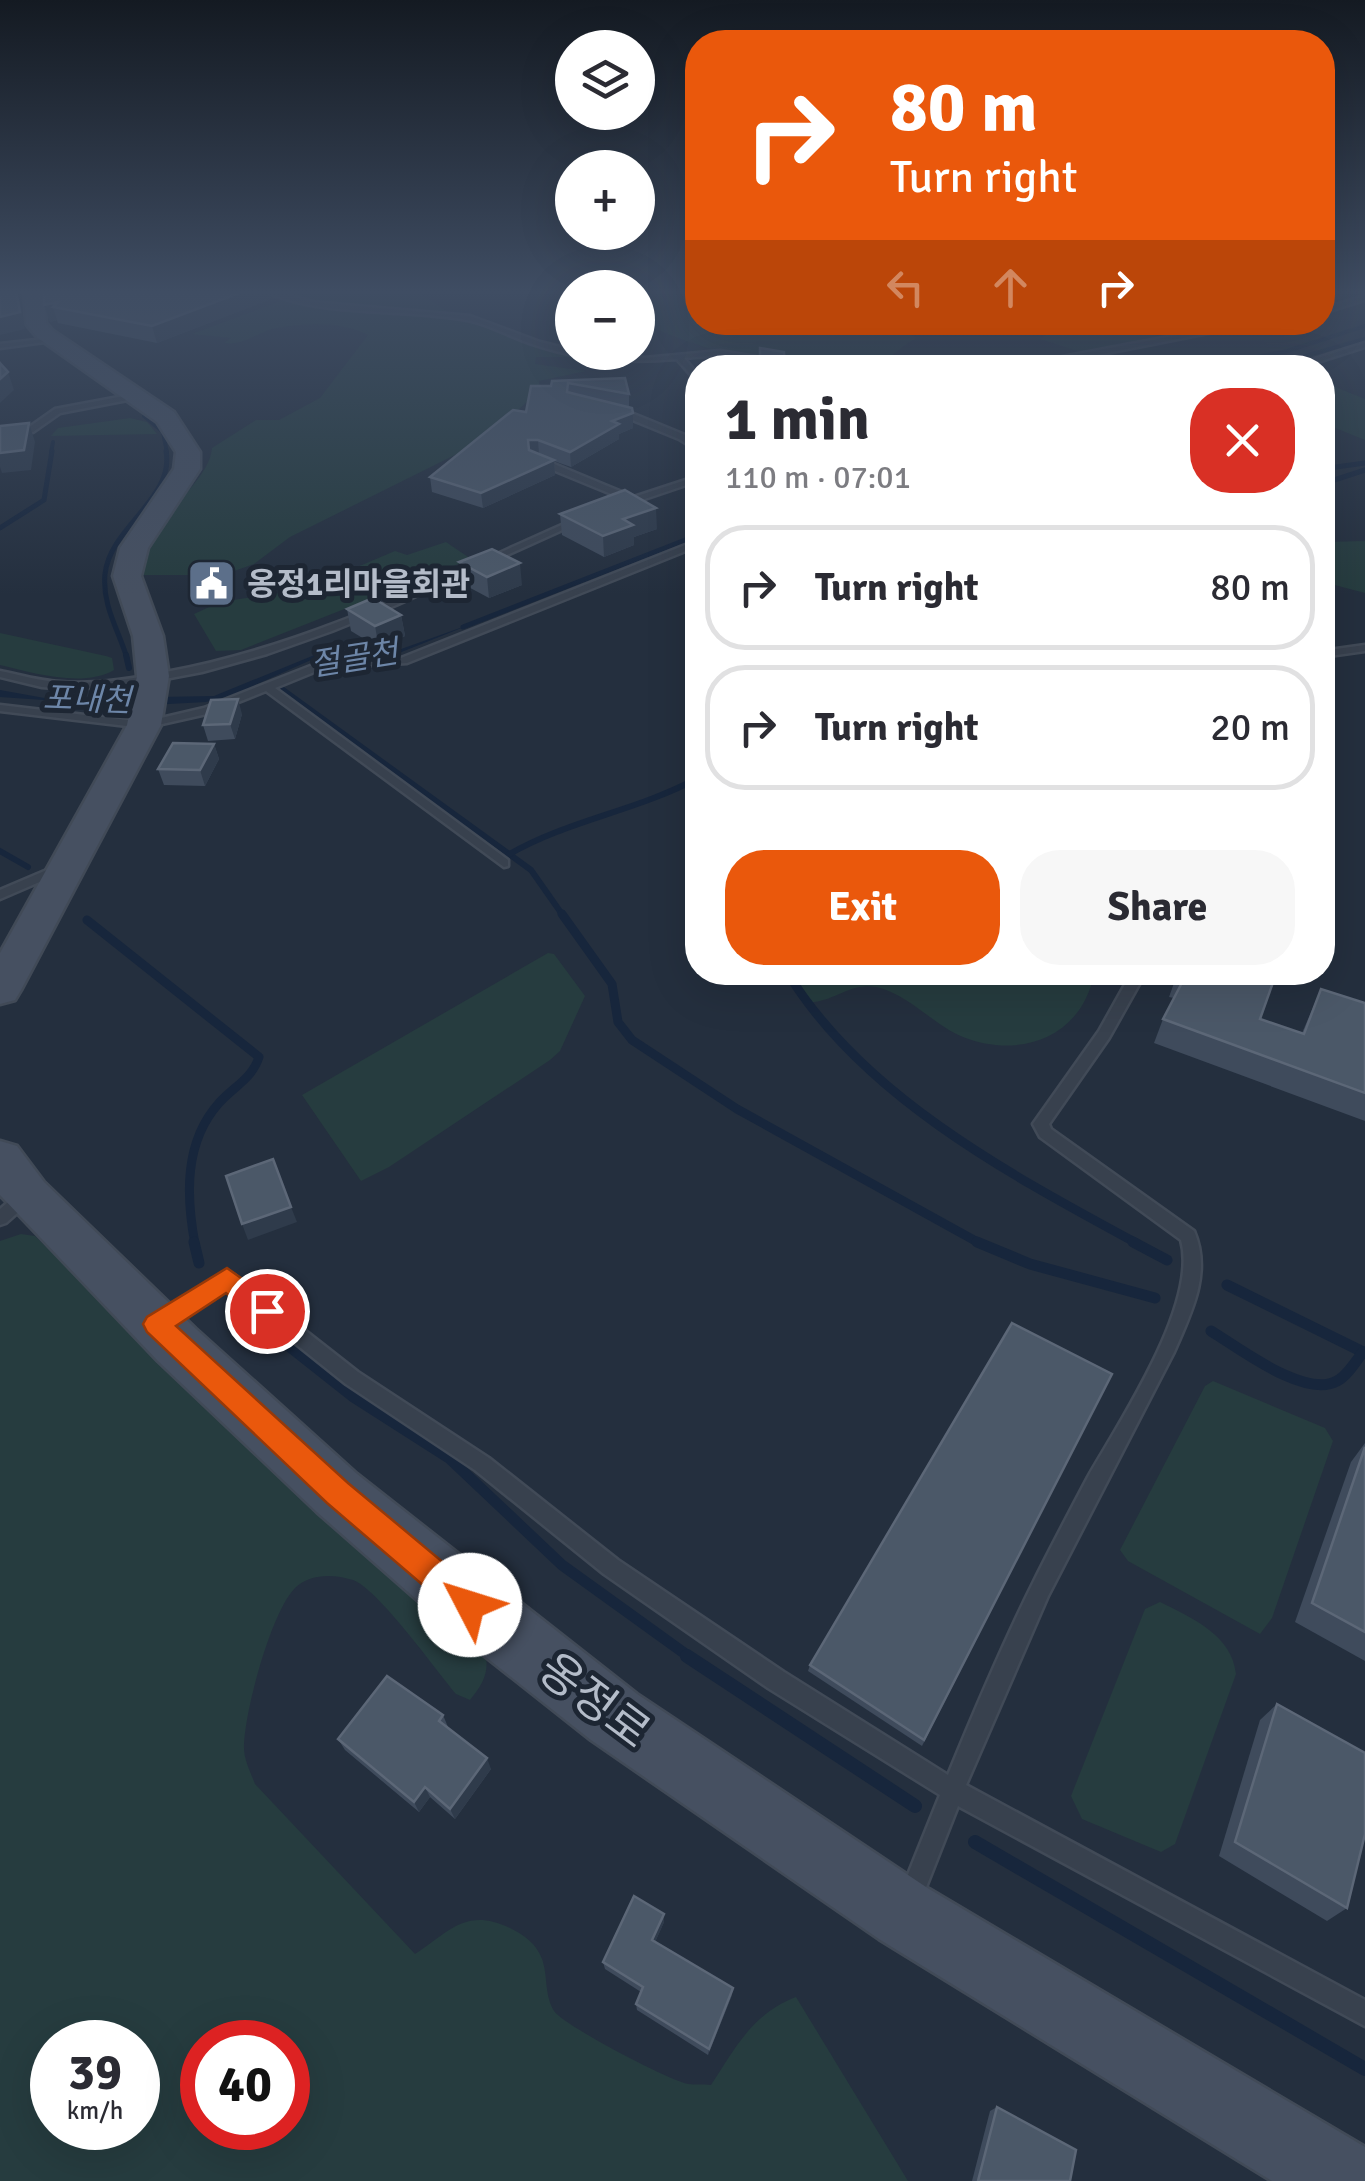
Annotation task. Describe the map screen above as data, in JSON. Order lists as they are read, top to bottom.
{
  "streets": {
    "street": ["옹정로"]
  },
  "water": ["절골천", "포내천"],
  "places": {
    "public building": ["옹정1리마을회관"]
  },
  "page": {
    "map_buttons": ["+", "−"],
    "turn": ["80 m", "Turn right"],
    "heading": ["1 min", "110 m · 07:01"],
    "list": [
      {
        "name": "Turn right",
        "value": "80 m"
      },
      {
        "name": "Turn right",
        "value": "20 m"
      }
    ],
    "buttons": ["Exit", "Share"],
    "speed": "39 km/h",
    "limit": "40"
  }
}
